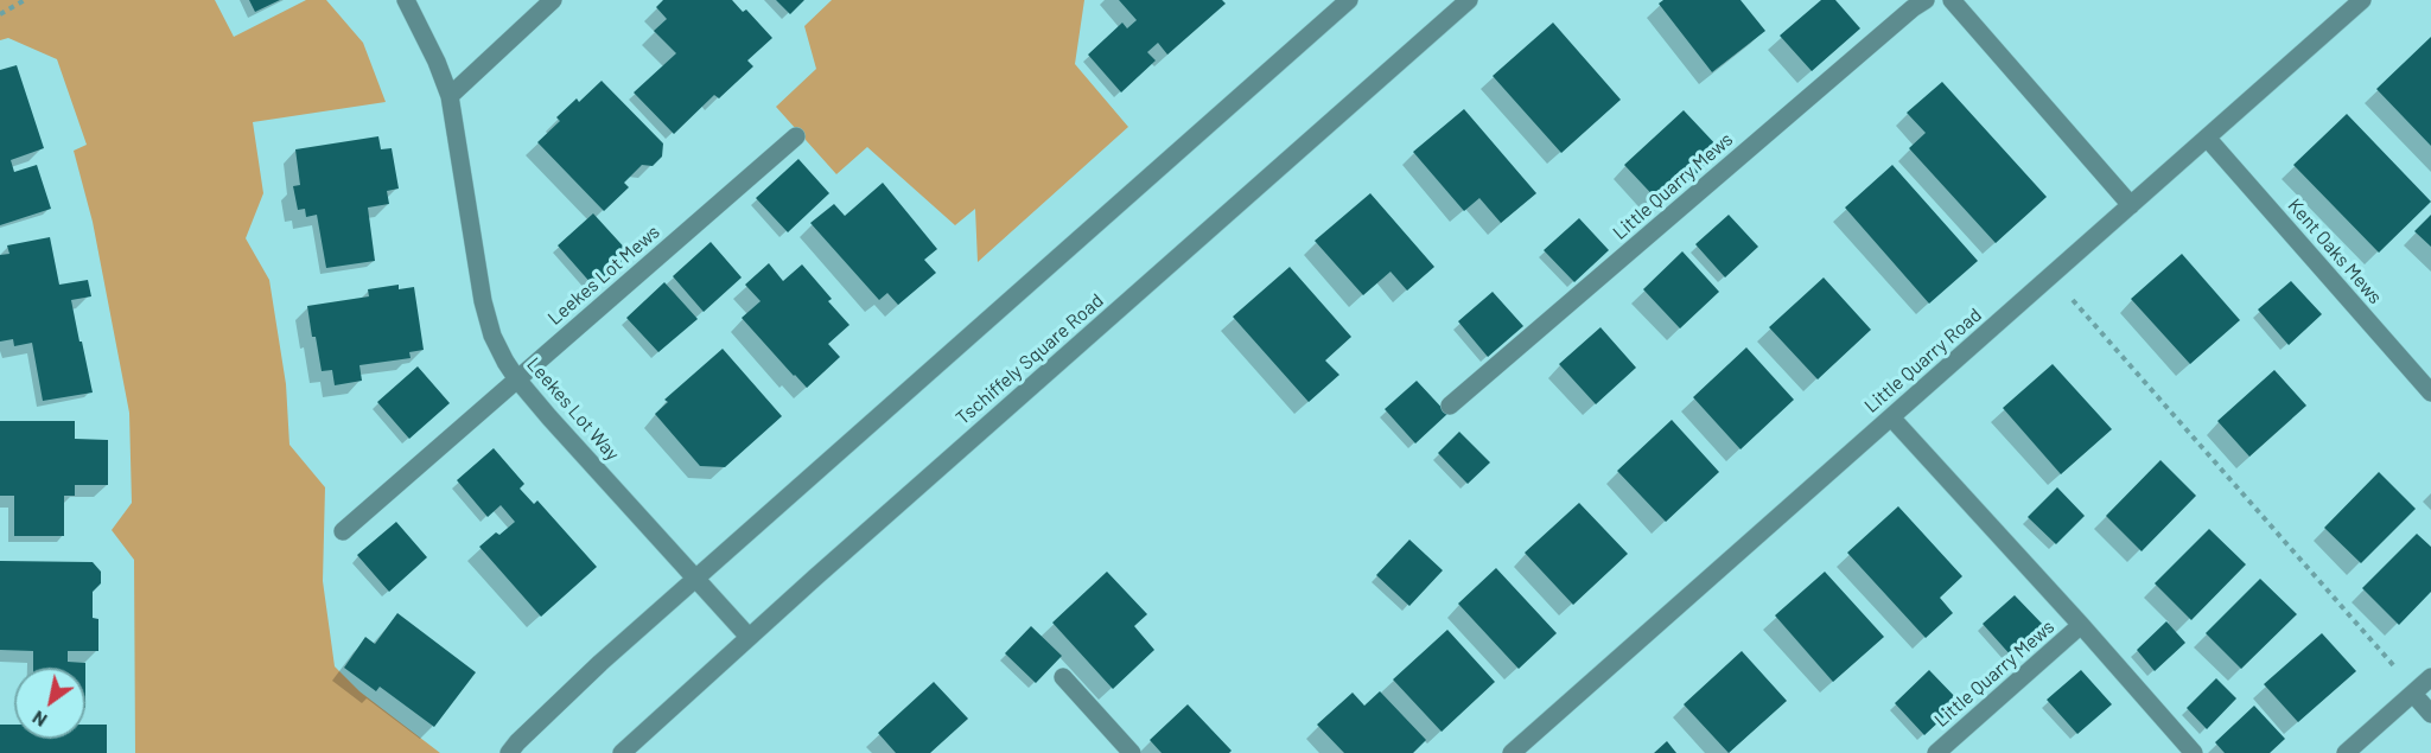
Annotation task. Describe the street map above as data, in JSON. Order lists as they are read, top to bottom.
{
  "streets": {
    "street": [
      "Little Quarry Mews",
      "Kent Oaks Mews",
      "Leekes Lot Mews",
      "Tschiffely Square Road",
      "Little Quarry Road",
      "Leekes Lot Way"
    ]
  },
  "crossings": [
    ["Little Quarry Mews", "Little Quarry Road"],
    ["Kent Oaks Mews", "Little Quarry Road"],
    ["Leekes Lot Mews", "Leekes Lot Way"],
    ["Tschiffely Square Road", "Leekes Lot Way"]
  ],
  "north": "bottom left"
}
